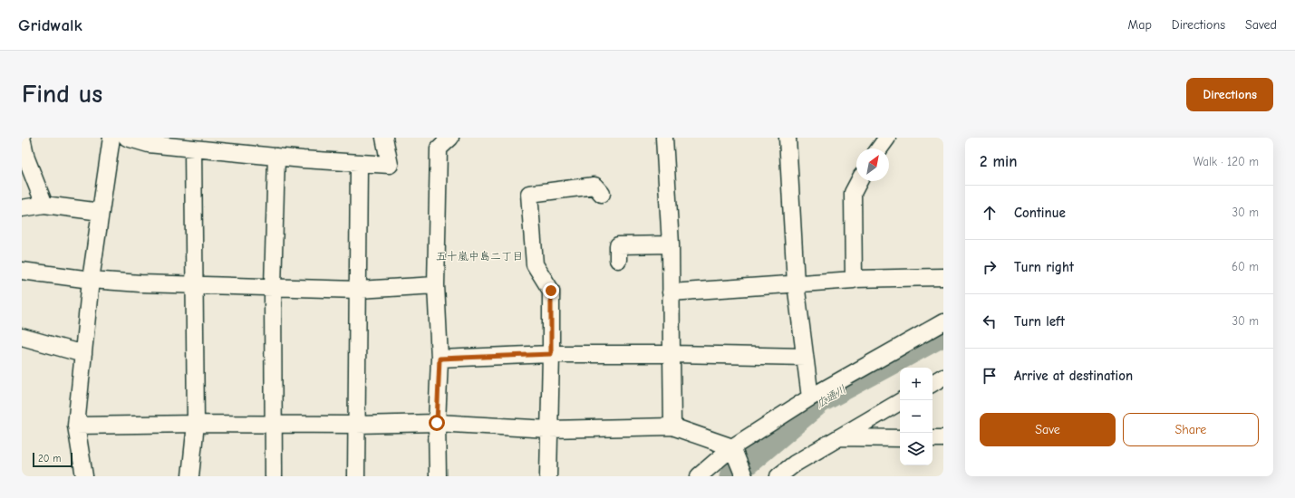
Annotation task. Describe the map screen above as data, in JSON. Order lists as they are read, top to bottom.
{
  "districts": ["五十嵐中島二丁目"],
  "water": ["広通川"],
  "scale_bar": "20 m",
  "north": "top right",
  "page": {
    "header": "Gridwalk",
    "nav": ["Map", "Directions", "Saved"],
    "buttons": [
      "Directions",
      ["Save", "Share"]
    ],
    "title": "Find us",
    "heading": ["2 min", "Walk · 120 m"],
    "list": [
      ["Continue", "30 m"],
      ["Turn right", "60 m"],
      ["Turn left", "30 m"],
      "Arrive at destination"
    ],
    "map_buttons": ["+", "−"],
    "scale": "20 m"
  }
}
